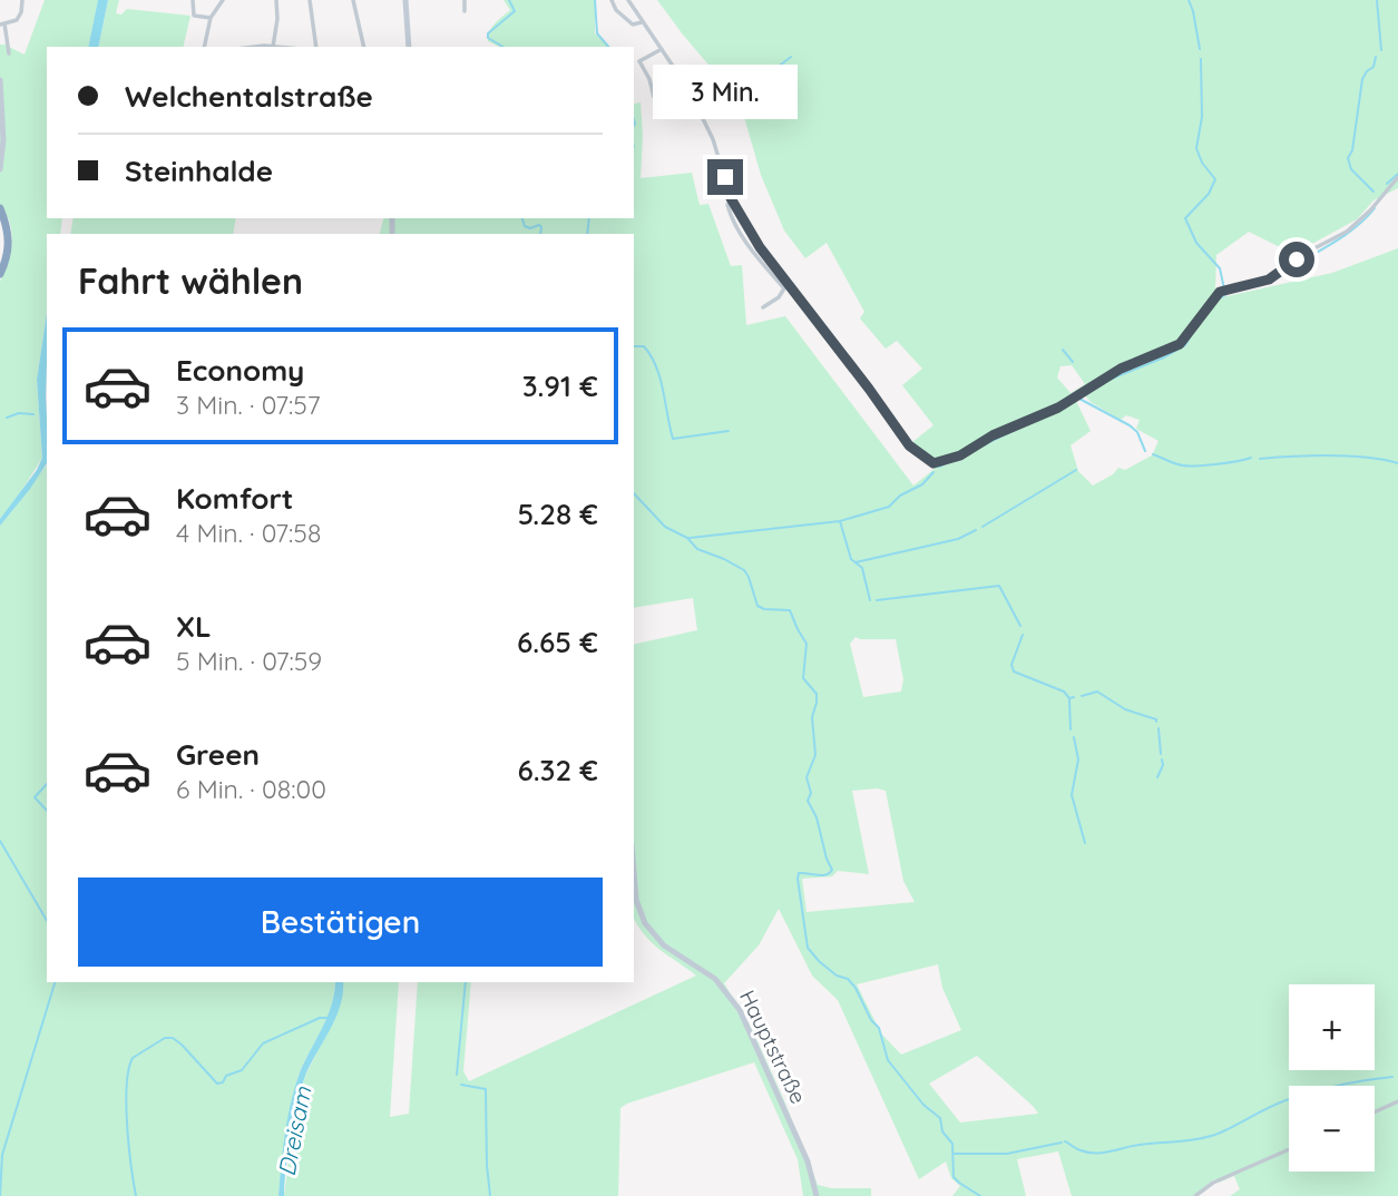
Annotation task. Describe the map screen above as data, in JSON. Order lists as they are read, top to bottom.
{
  "streets": {
    "main road": ["Hauptstraße"]
  },
  "water": ["Dreisam"],
  "page": {
    "banner": ["Welchentalstraße", "Steinhalde"],
    "bubble": "3 Min.",
    "heading": "Fahrt wählen",
    "list": [
      {
        "name": "Economy",
        "note": "3 Min. · 07:57",
        "value": "3.91 €"
      },
      {
        "name": "Komfort",
        "note": "4 Min. · 07:58",
        "value": "5.28 €"
      },
      {
        "name": "XL",
        "note": "5 Min. · 07:59",
        "value": "6.65 €"
      },
      {
        "name": "Green",
        "note": "6 Min. · 08:00",
        "value": "6.32 €"
      }
    ],
    "buttons": "Bestätigen",
    "map_buttons": ["+", "−"]
  }
}
